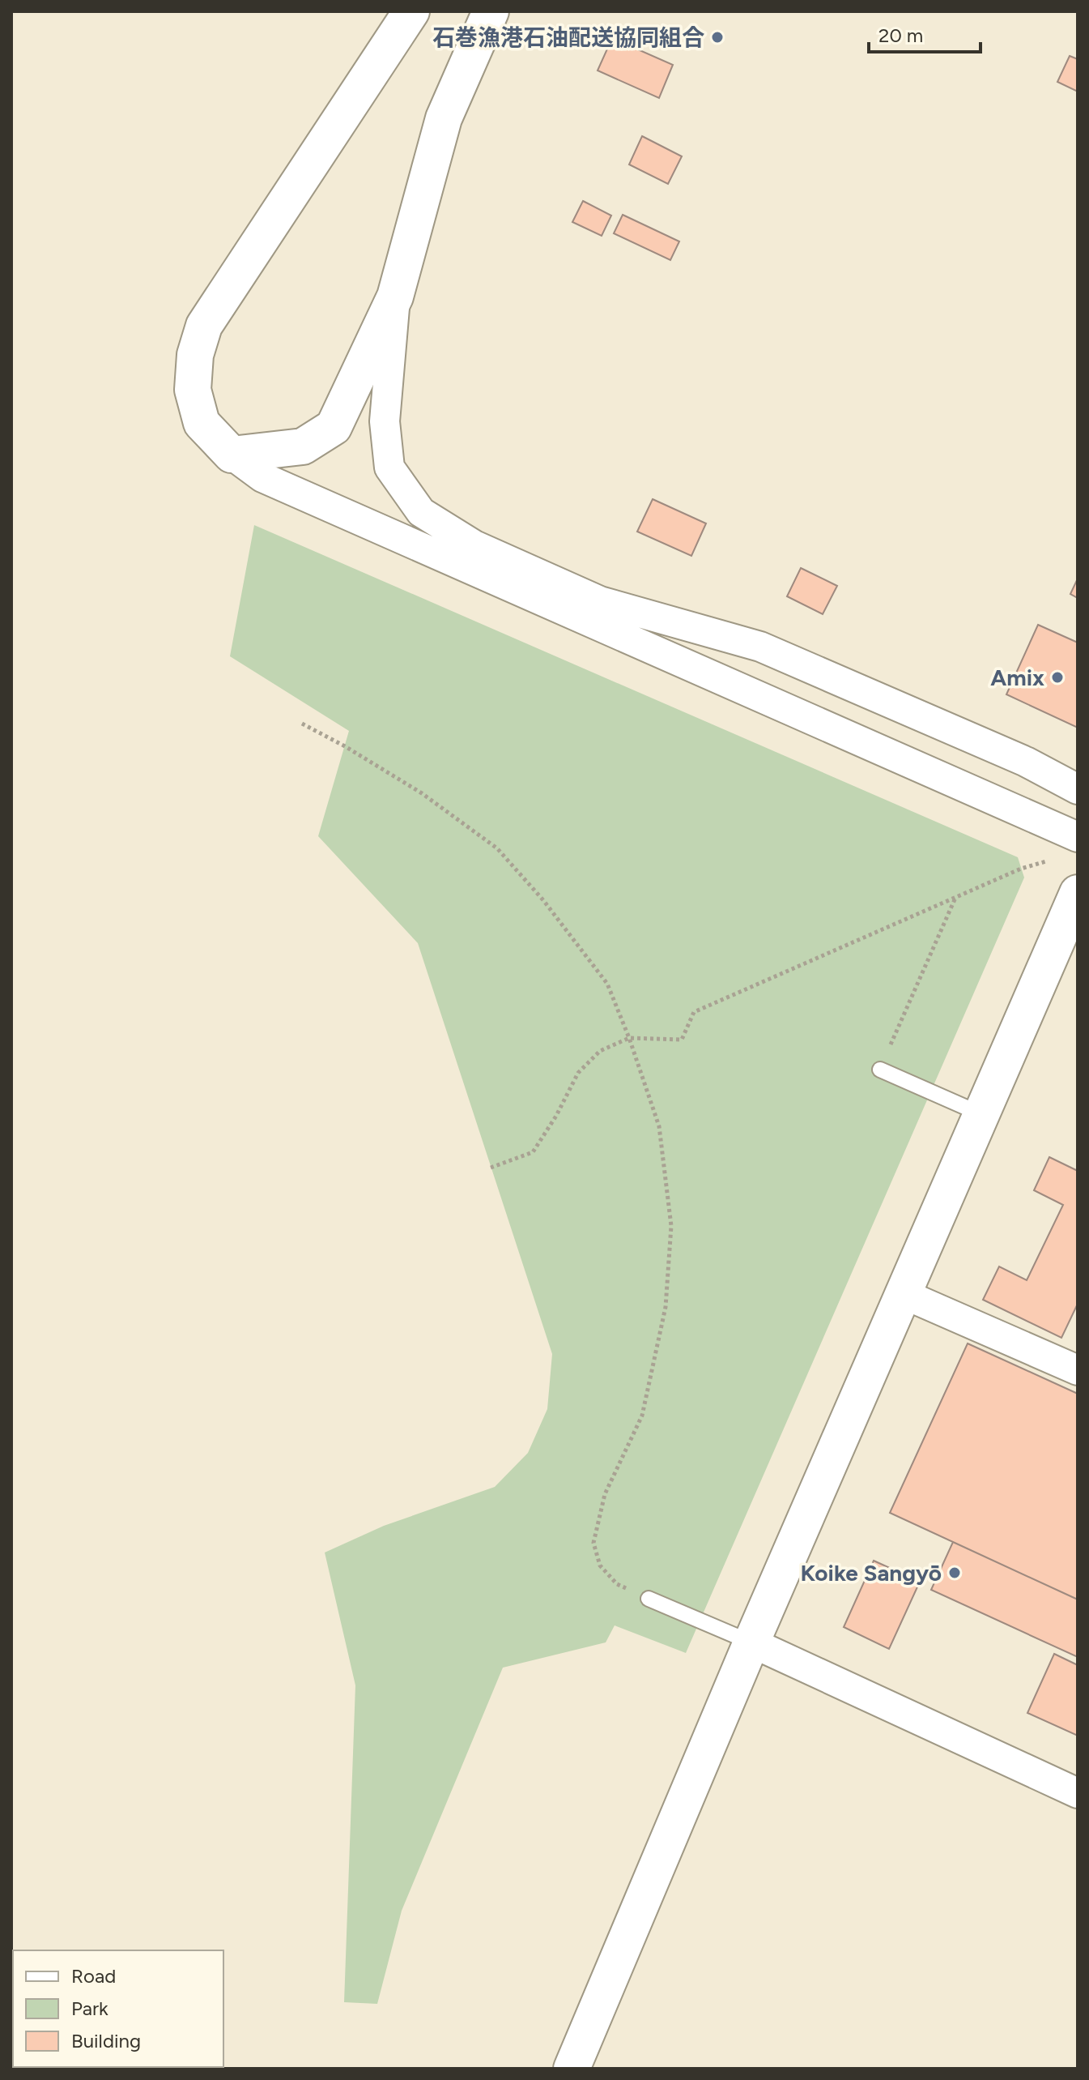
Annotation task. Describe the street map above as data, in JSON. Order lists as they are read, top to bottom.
{
  "places": ["石巻漁港石油配送協同組合", "Amix", "Koike Sangyō"],
  "legend": ["Road", "Park", "Building"],
  "scale_bar": "20 m"
}
